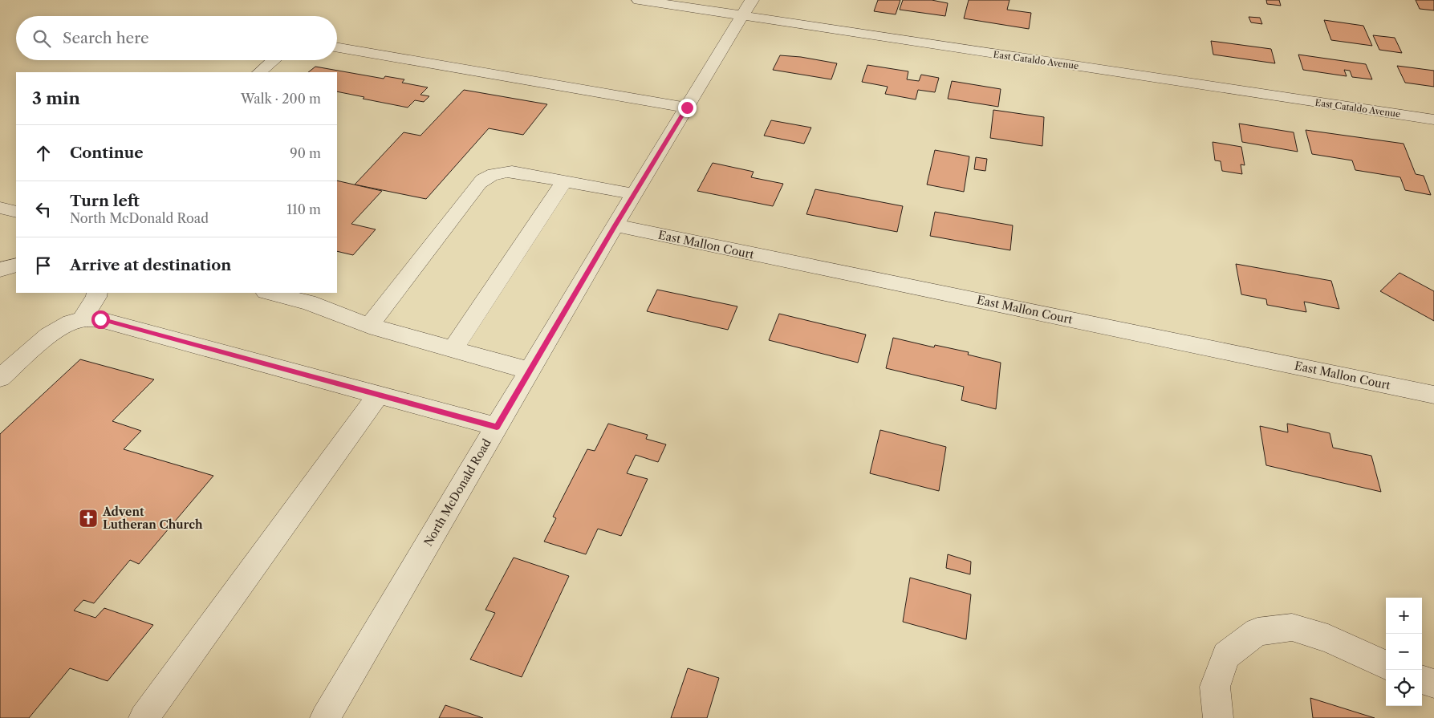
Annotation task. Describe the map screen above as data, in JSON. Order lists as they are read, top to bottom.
{
  "streets": {
    "street": ["East Cataldo Avenue", "East Mallon Court", "North McDonald Road"]
  },
  "crossings": [
    ["East Cataldo Avenue", "North McDonald Road"],
    ["East Mallon Court", "North McDonald Road"]
  ],
  "places": {
    "church": ["Advent Lutheran Church"]
  },
  "page": {
    "search": "Search here",
    "heading": ["3 min", "Walk · 200 m"],
    "list": [
      ["Continue", "90 m"],
      ["Turn left", "North McDonald Road", "110 m"],
      "Arrive at destination"
    ],
    "map_buttons": ["+", "−"]
  }
}
